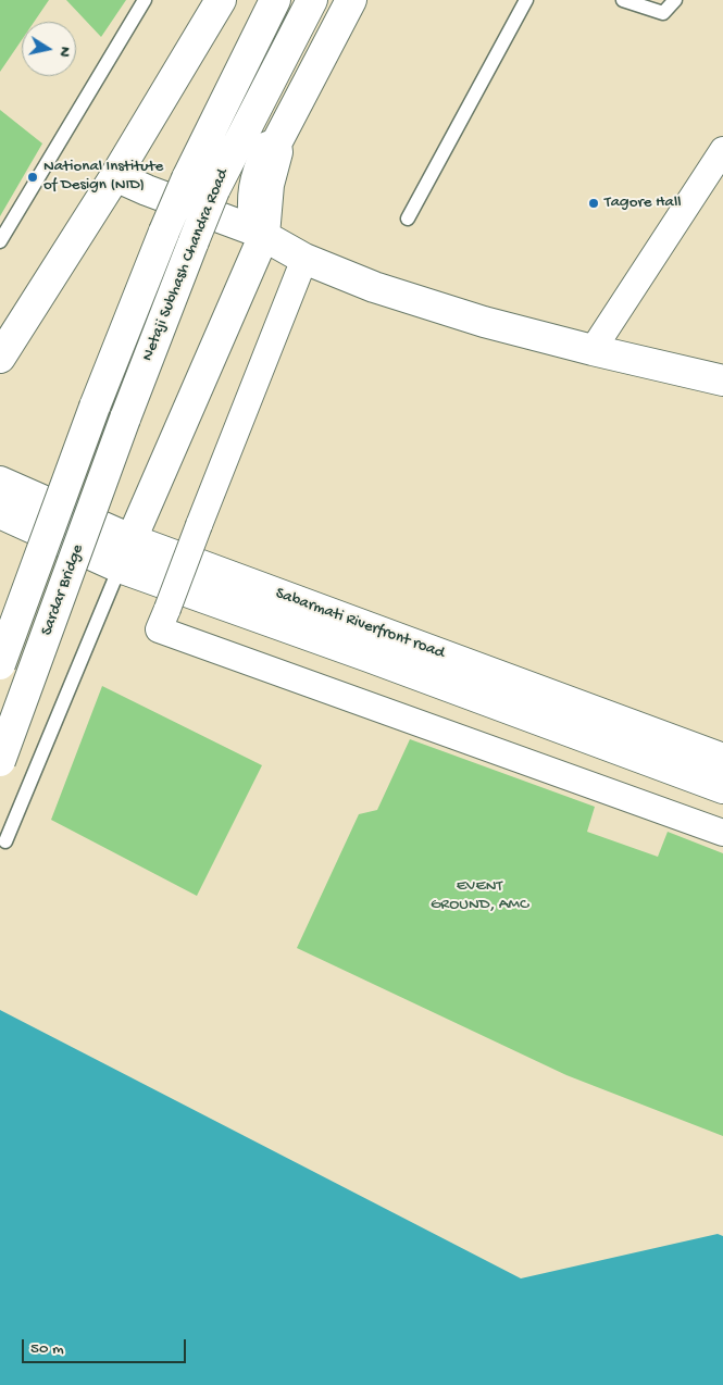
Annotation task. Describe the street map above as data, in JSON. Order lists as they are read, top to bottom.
{
  "streets": {
    "street": ["Netaji Subhash Chandra Road", "Sardar Bridge", "Sabarmati Riverfront road"]
  },
  "crossings": [
    ["Netaji Subhash Chandra Road", "Sardar Bridge"]
  ],
  "parks": ["EVENT GROUND, AMC"],
  "places": ["National Institute of Design (NID)", "Tagore Hall"],
  "scale_bar": "50 m",
  "north": "right"
}
